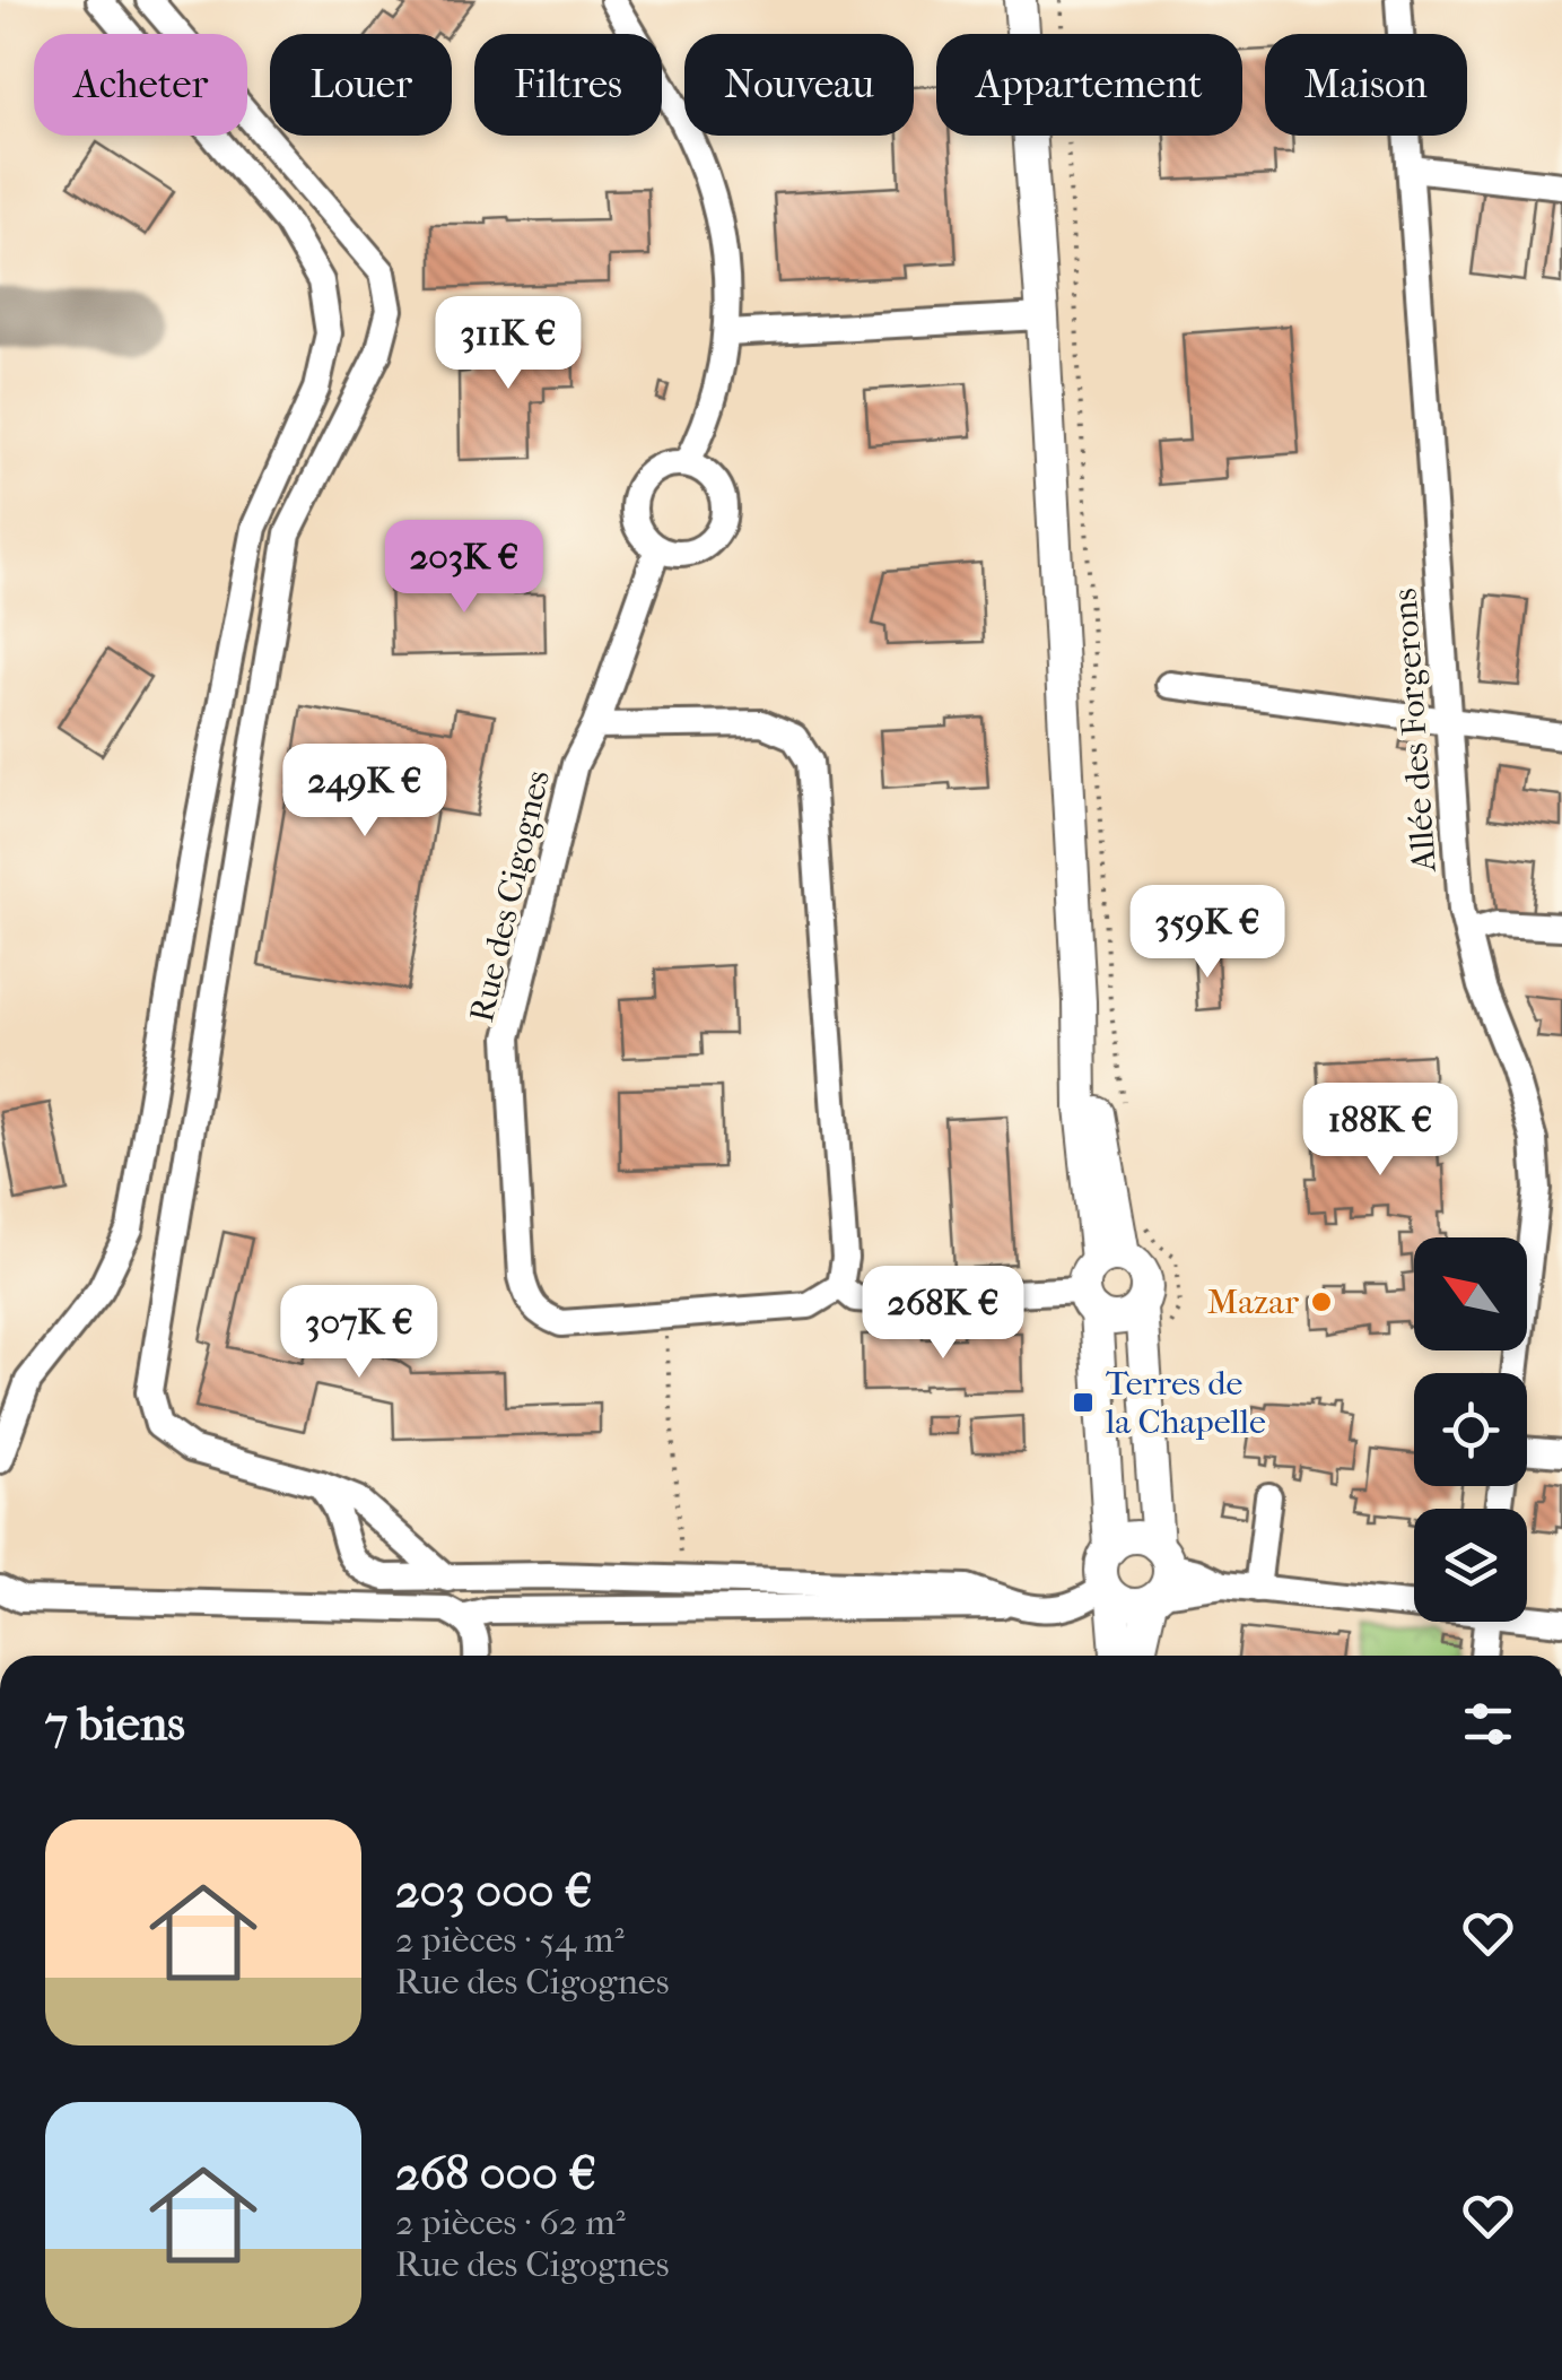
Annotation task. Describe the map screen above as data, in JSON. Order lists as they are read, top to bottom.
{
  "streets": {
    "street": ["Allée des Forgerons", "Rue des Cigognes"]
  },
  "places": {
    "other": ["Mazar"],
    "transit": ["Terres de la Chapelle"]
  },
  "north": "top left",
  "page": {
    "chip": [
      "Acheter",
      "Louer",
      "Filtres",
      "Nouveau",
      "Appartement",
      "Maison"
    ],
    "price": [
      "311K €",
      "203K €",
      "249K €",
      "359K €",
      "188K €",
      "268K €",
      "307K €"
    ],
    "heading": "7 biens",
    "list": [
      {
        "name": "203 000 €",
        "note": "2 pièces · 54 m² · Rue des Cigognes"
      },
      {
        "name": "268 000 €",
        "note": "2 pièces · 62 m² · Rue des Cigognes"
      }
    ]
  }
}
